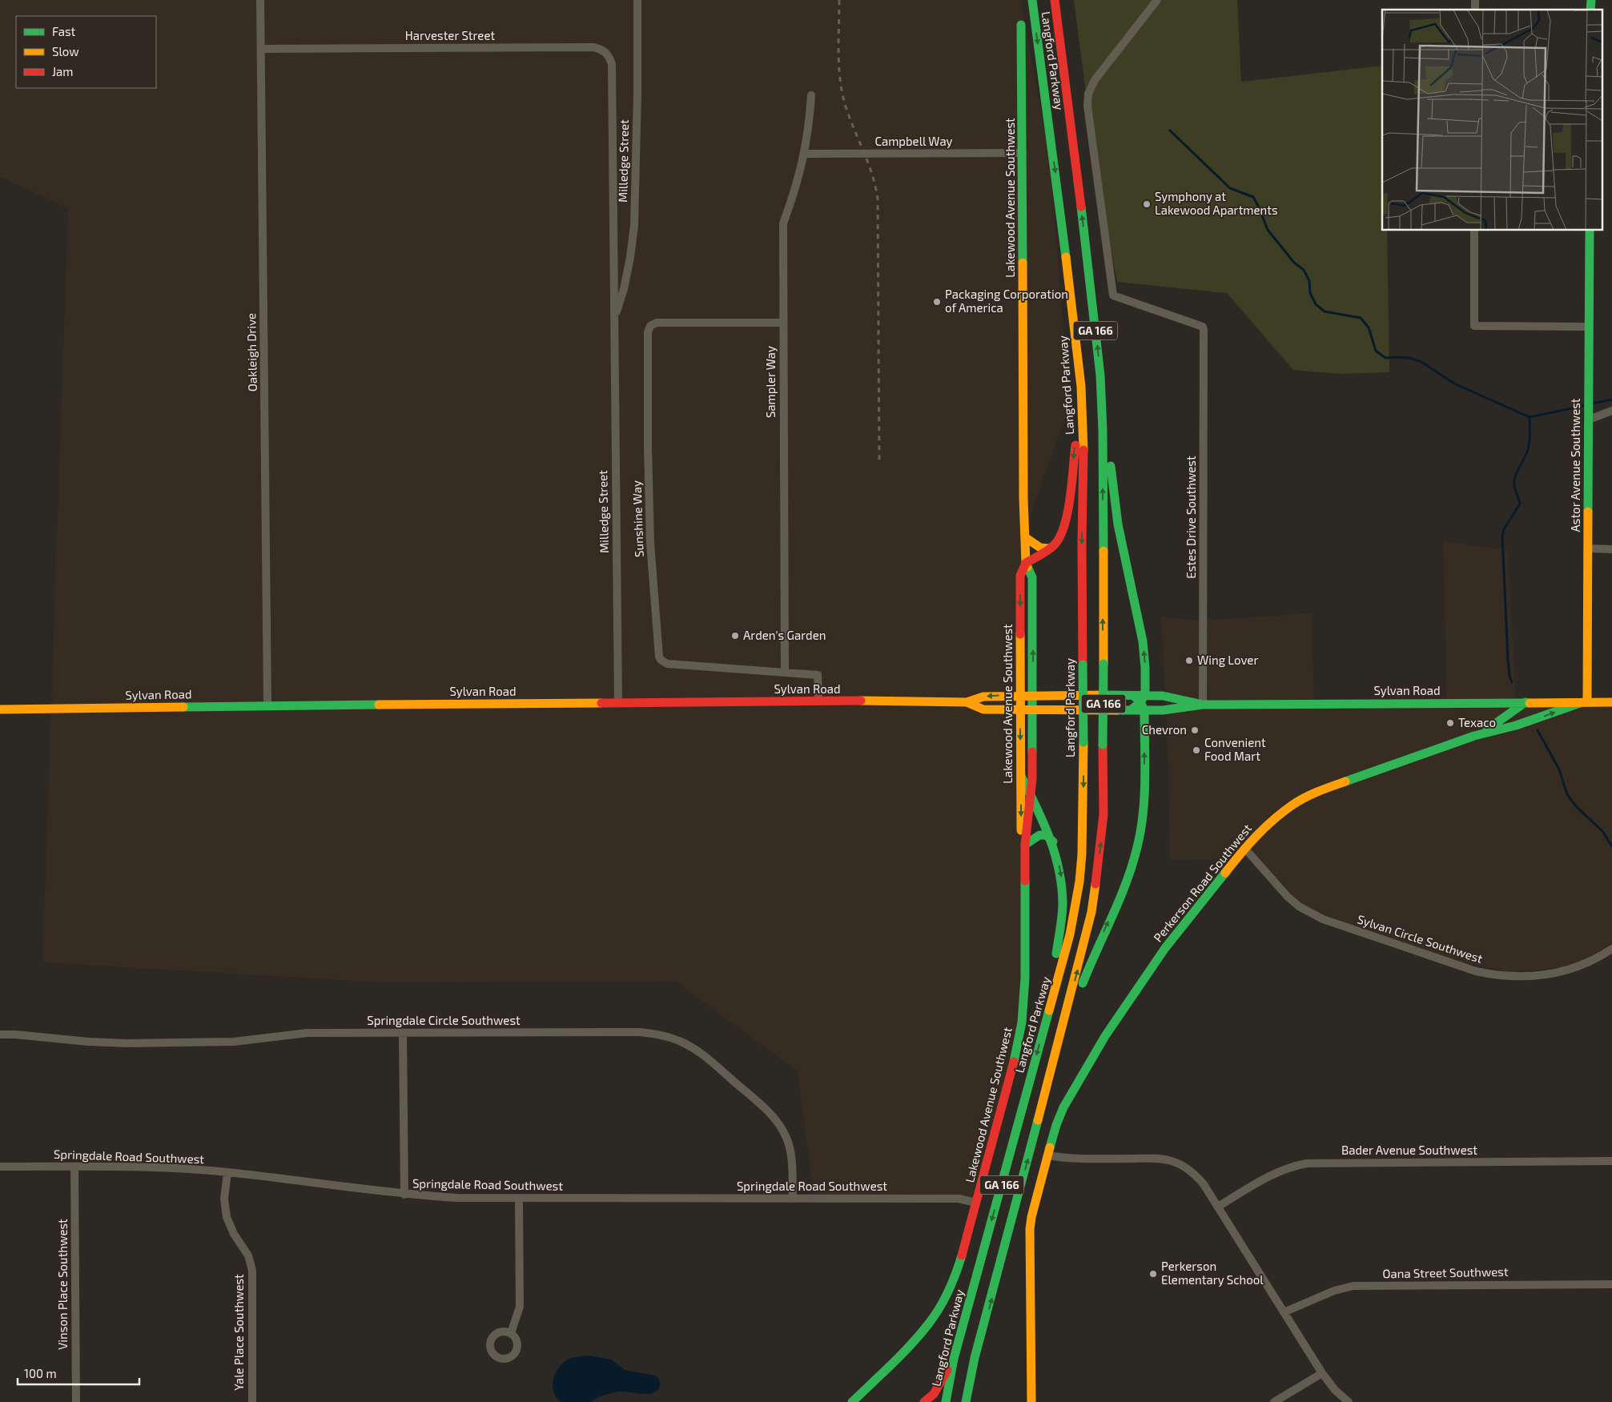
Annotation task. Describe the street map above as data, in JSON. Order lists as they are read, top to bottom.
{
  "streets": {
    "main road": [
      "Langford Parkway",
      "Lakewood Avenue Southwest",
      "GA 166",
      "Astor Avenue Southwest",
      "Sylvan Road",
      "Perkerson Road Southwest"
    ],
    "street": [
      "Harvester Street",
      "Campbell Way",
      "Milledge Street",
      "Oakleigh Drive",
      "Sampler Way",
      "Estes Drive Southwest",
      "Sunshine Way",
      "Sylvan Circle Southwest",
      "Springdale Circle Southwest",
      "Bader Avenue Southwest",
      "Springdale Road Southwest",
      "Oana Street Southwest",
      "Vinson Place Southwest",
      "Yale Place Southwest"
    ]
  },
  "crossings": [
    ["Harvester Street", "Milledge Street"],
    ["Harvester Street", "Oakleigh Drive"],
    ["Campbell Way", "Lakewood Avenue Southwest"],
    ["Campbell Way", "Sampler Way"],
    ["Milledge Street", "Sylvan Road"],
    ["Lakewood Avenue Southwest", "Sylvan Road"],
    ["Lakewood Avenue Southwest", "Springdale Road Southwest"],
    ["Oakleigh Drive", "Sylvan Road"],
    ["Sampler Way", "Sunshine Way"],
    ["Astor Avenue Southwest", "Sylvan Road"],
    ["Astor Avenue Southwest", "Perkerson Road Southwest"],
    ["Estes Drive Southwest", "Sylvan Road"],
    ["Sunshine Way", "Sylvan Road"],
    ["Sylvan Road", "Perkerson Road Southwest"],
    ["Perkerson Road Southwest", "Sylvan Circle Southwest"],
    ["Springdale Circle Southwest", "Springdale Road Southwest"],
    ["Springdale Road Southwest", "Vinson Place Southwest"],
    ["Springdale Road Southwest", "Yale Place Southwest"]
  ],
  "places": [
    "Symphony at Lakewood Apartments",
    "Packaging Corporation of America",
    "Arden's Garden",
    "Wing Lover",
    "Texaco",
    "Chevron",
    "Convenient Food Mart",
    "Perkerson Elementary School"
  ],
  "legend": ["Fast", "Slow", "Jam"],
  "scale_bar": "100 m"
}
